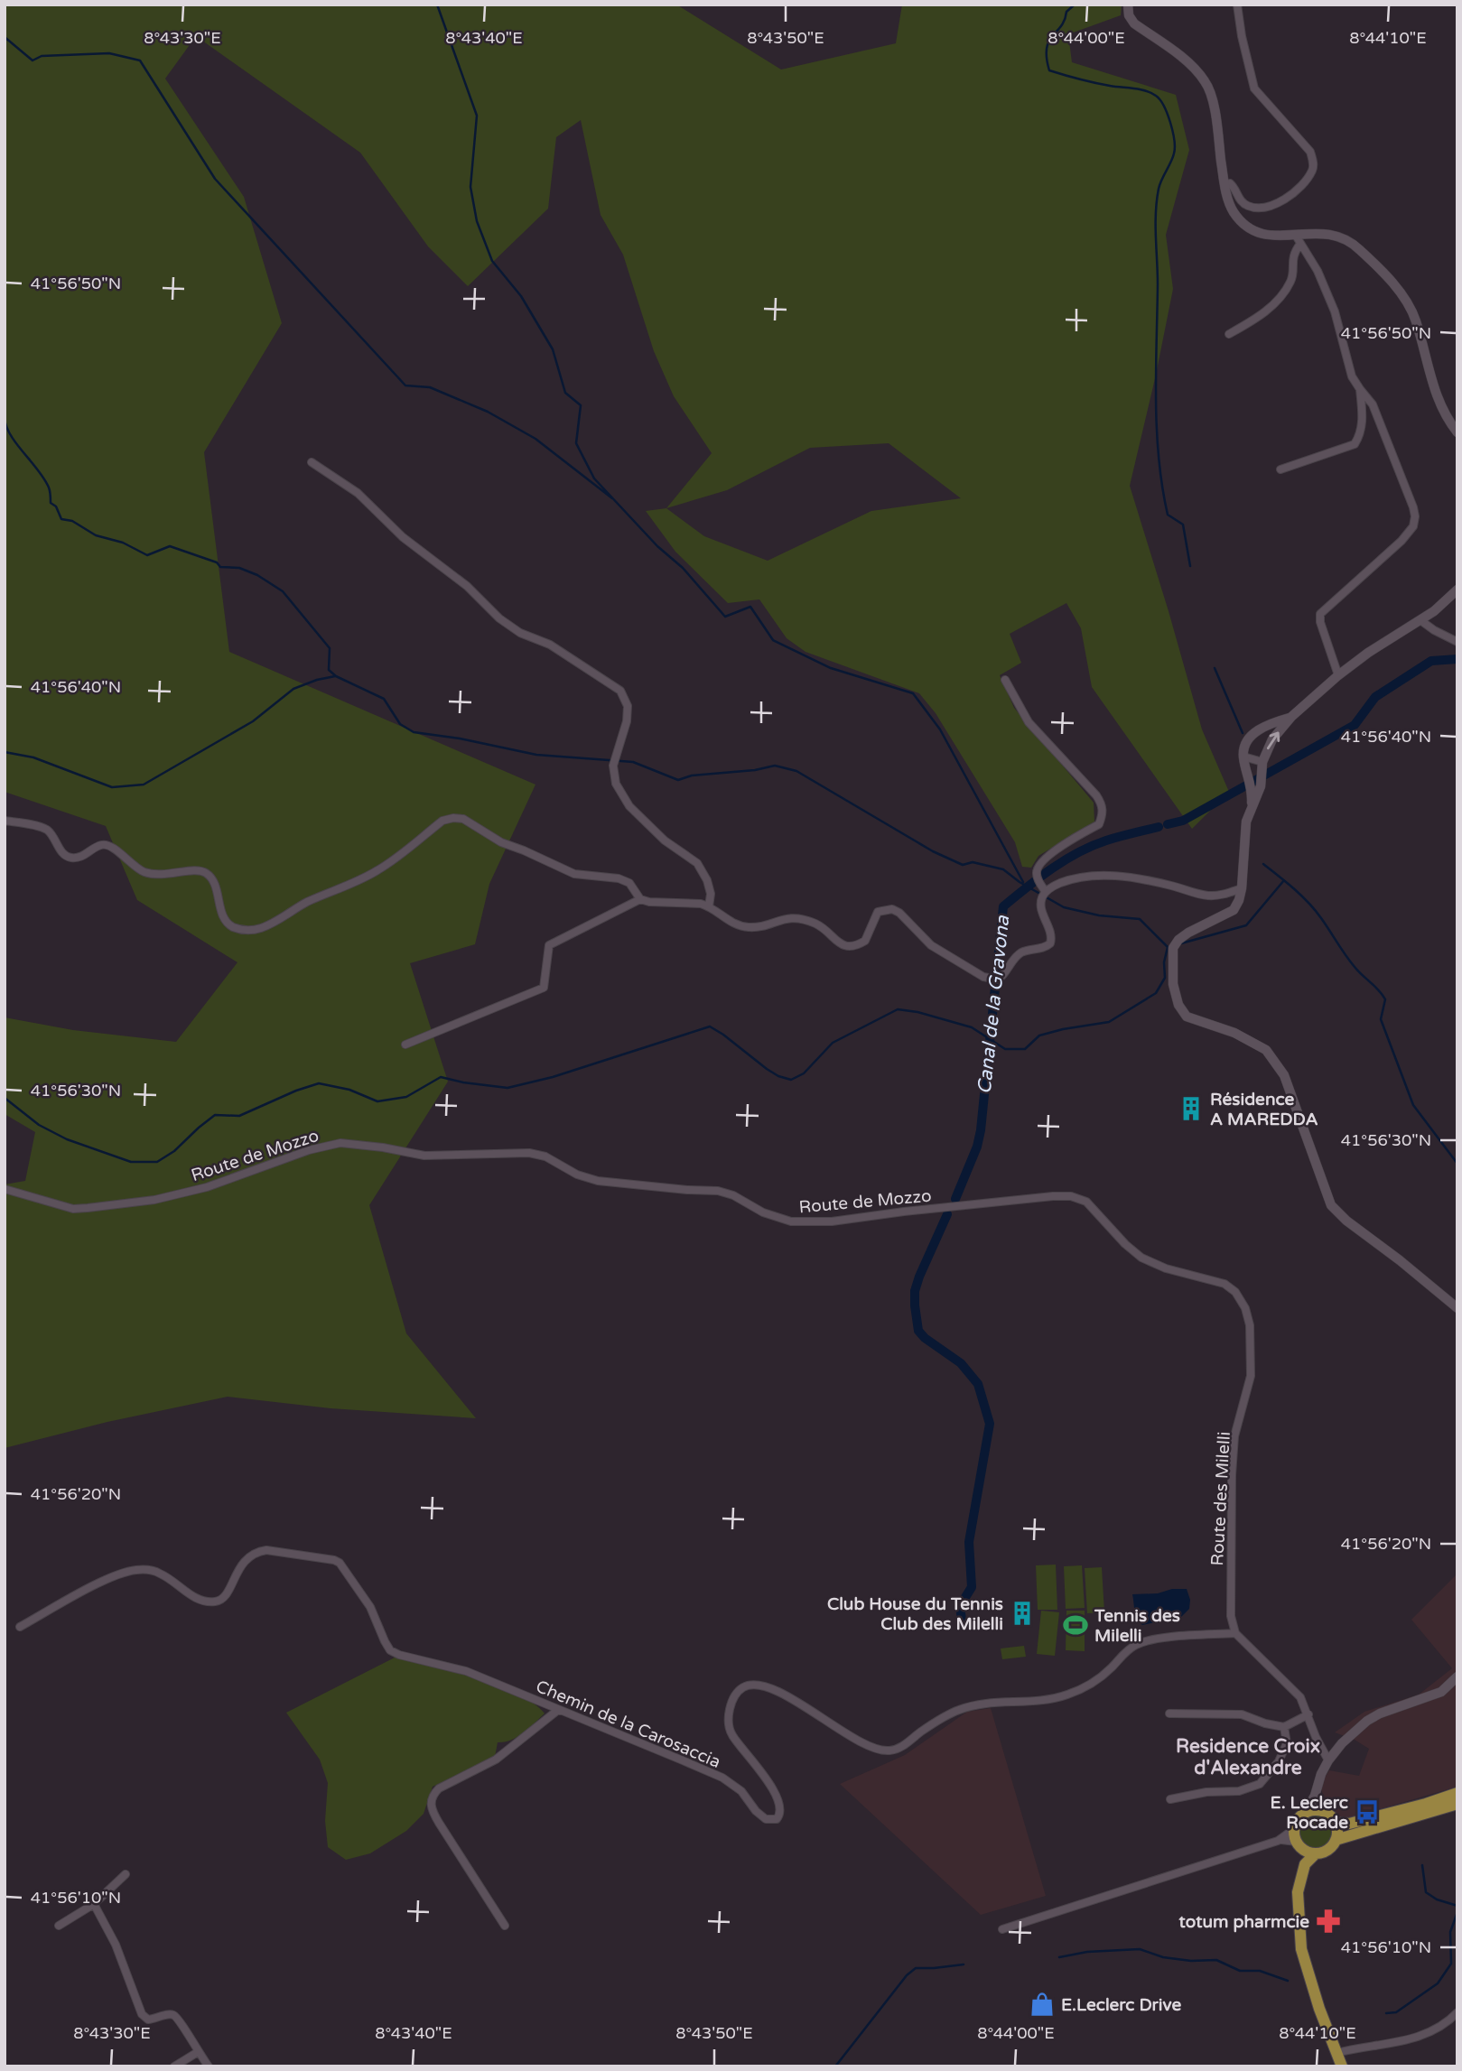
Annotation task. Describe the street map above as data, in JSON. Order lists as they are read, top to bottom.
{
  "streets": {
    "street": ["Route de Mozzo", "Route des Milelli", "Chemin de la Carosaccia"]
  },
  "crossings": [
    ["Route de Mozzo", "Route des Milelli"],
    ["Route des Milelli", "Chemin de la Carosaccia"]
  ],
  "districts": ["Residence Croix d'Alexandre"],
  "water": ["Canal de la Gravona"],
  "places": {
    "building": ["Résidence A MAREDDA", "Club House du Tennis Club des Milelli"],
    "sports": ["Tennis des Milelli"],
    "bus stop": ["E. Leclerc Rocade"],
    "pharmacy": ["totum pharmcie"],
    "shop": ["E.Leclerc Drive"]
  },
  "coordinates": [
    "8°43'30\"E",
    "8°43'40\"E",
    "8°43'50\"E",
    "8°44'00\"E",
    "8°44'10\"E",
    "41°56'50\"N",
    "41°56'40\"N",
    "41°56'30\"N",
    "41°56'20\"N",
    "41°56'10\"N"
  ]
}
